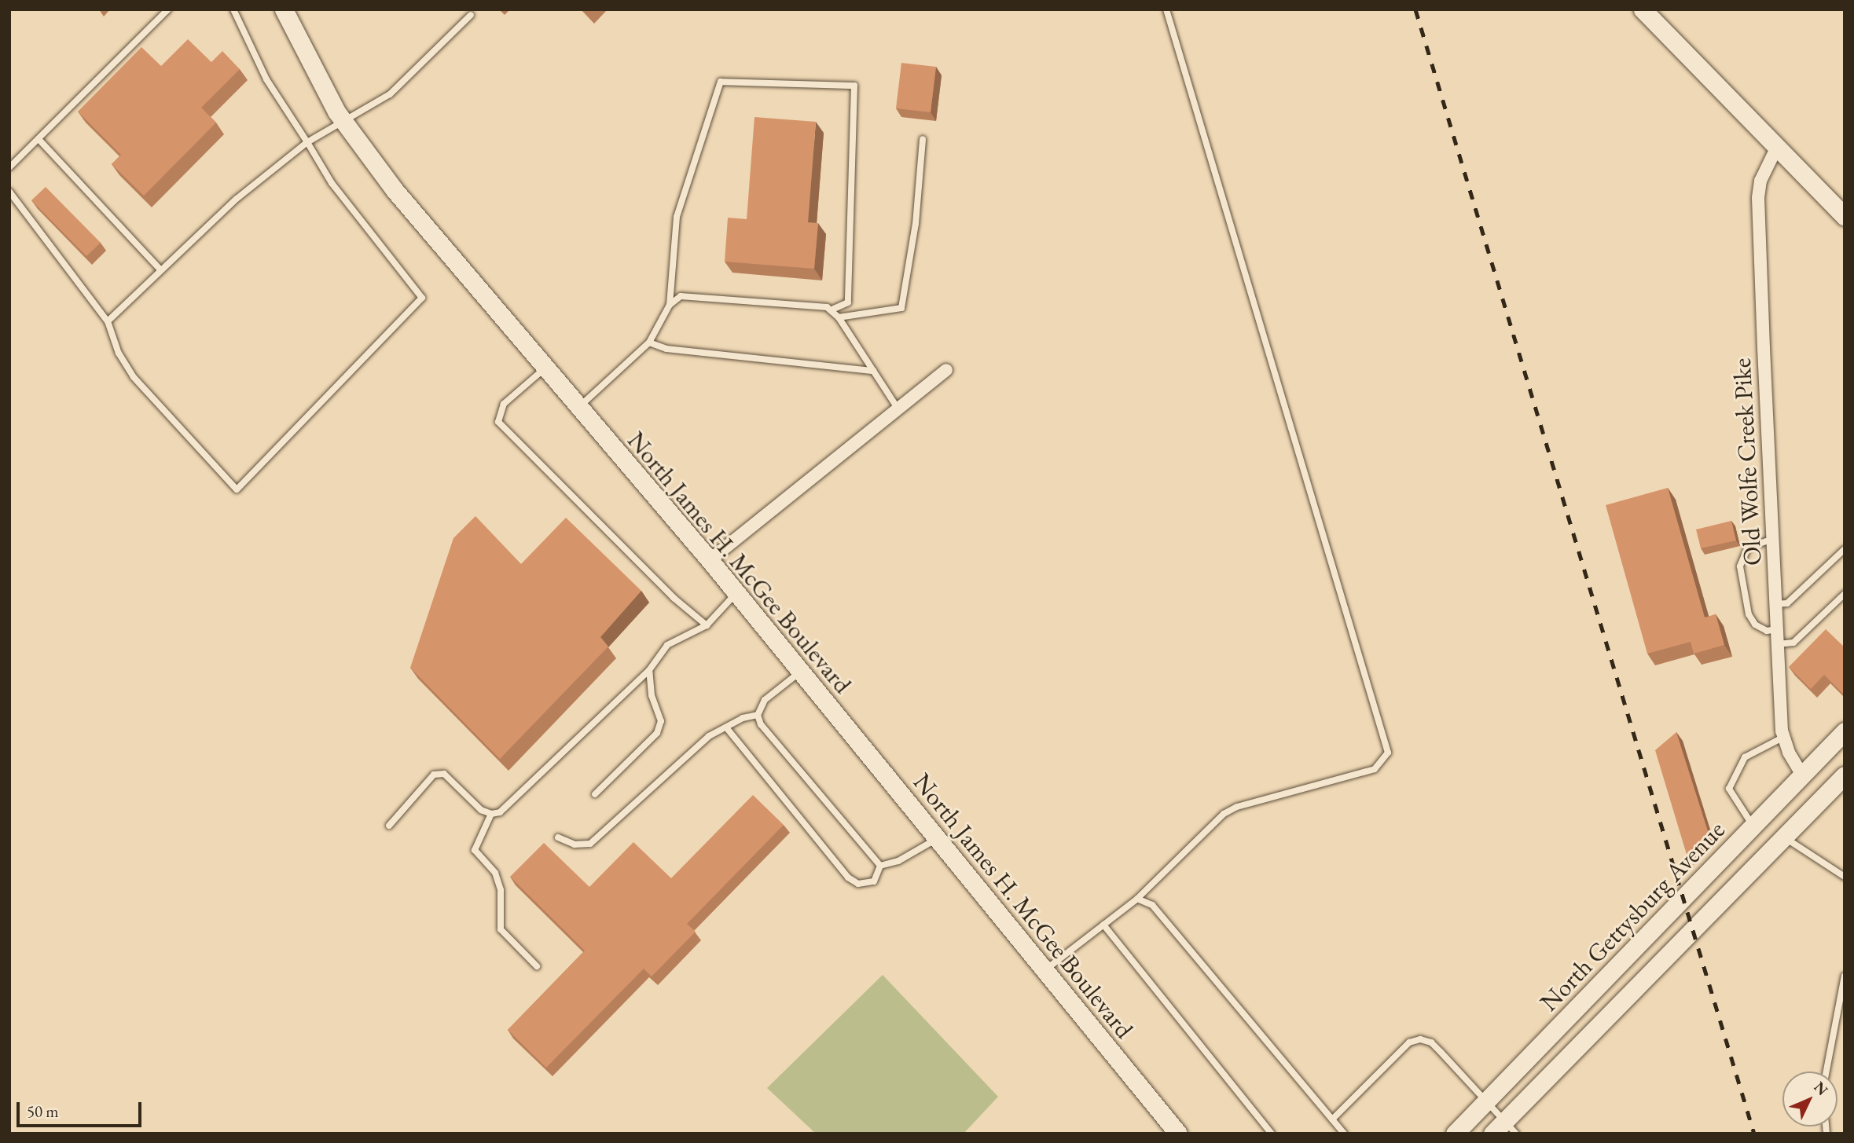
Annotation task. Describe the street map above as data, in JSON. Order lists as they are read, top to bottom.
{
  "streets": {
    "main road": ["North James H. McGee Boulevard", "North Gettysburg Avenue"],
    "street": ["Old Wolfe Creek Pike"]
  },
  "crossings": [
    ["Old Wolfe Creek Pike", "North Gettysburg Avenue"]
  ],
  "scale_bar": "50 m",
  "north": "top right"
}
